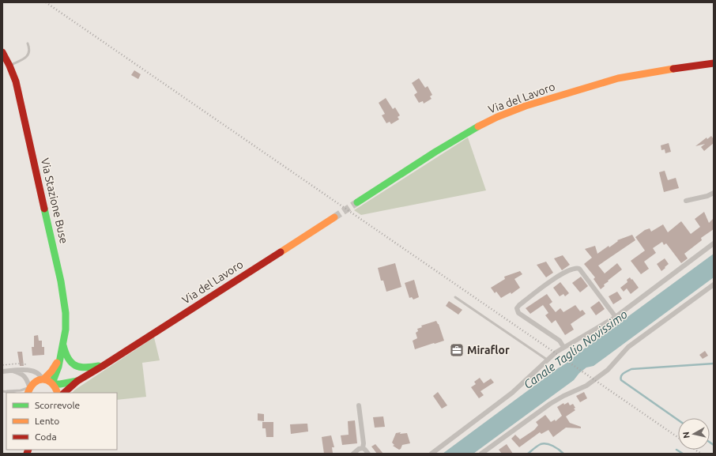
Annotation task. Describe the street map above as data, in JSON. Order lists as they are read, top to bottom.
{
  "streets": {
    "street": ["Via del Lavoro", "Via Stazione Buse"]
  },
  "crossings": [
    ["Via del Lavoro", "Via Stazione Buse"]
  ],
  "water": ["Canale Taglio Novissimo"],
  "places": {
    "office": ["Miraflor"]
  },
  "legend": ["Scorrevole", "Lento", "Coda"],
  "north": "left"
}
